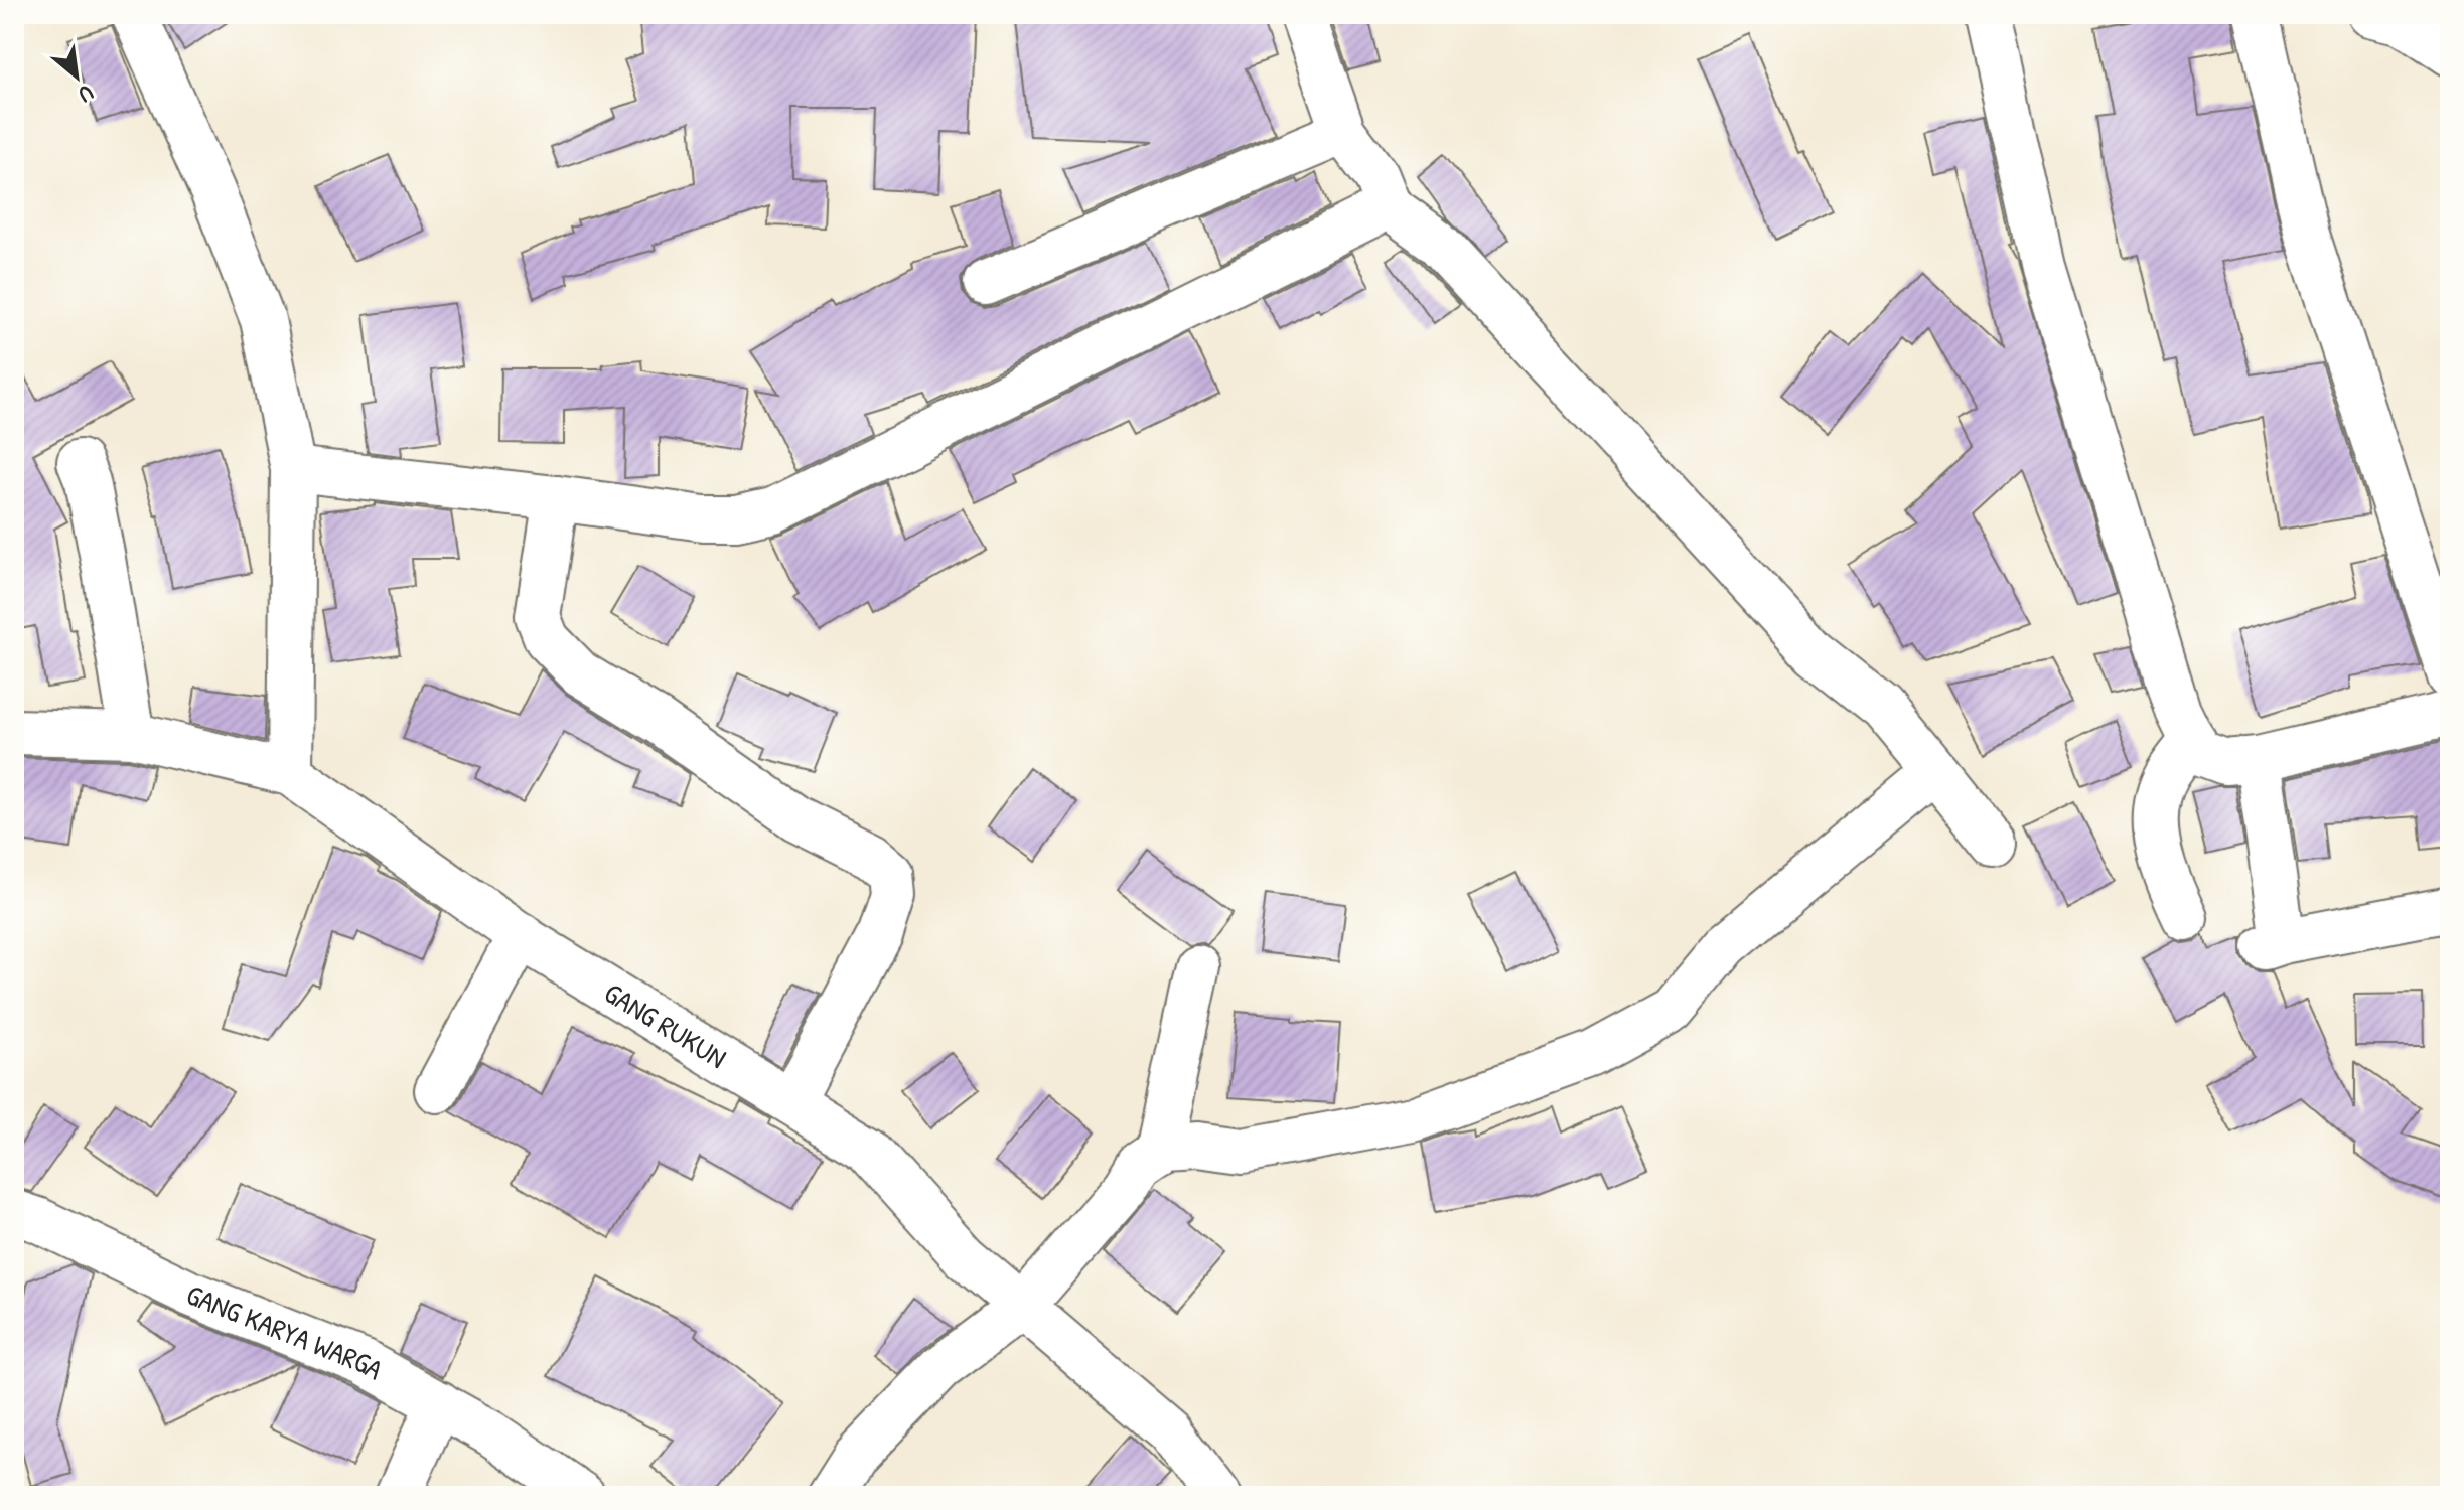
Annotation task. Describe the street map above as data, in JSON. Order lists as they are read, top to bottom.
{
  "streets": {
    "street": ["GANG RUKUN", "GANG KARYA WARGA"]
  },
  "north": "bottom right"
}
